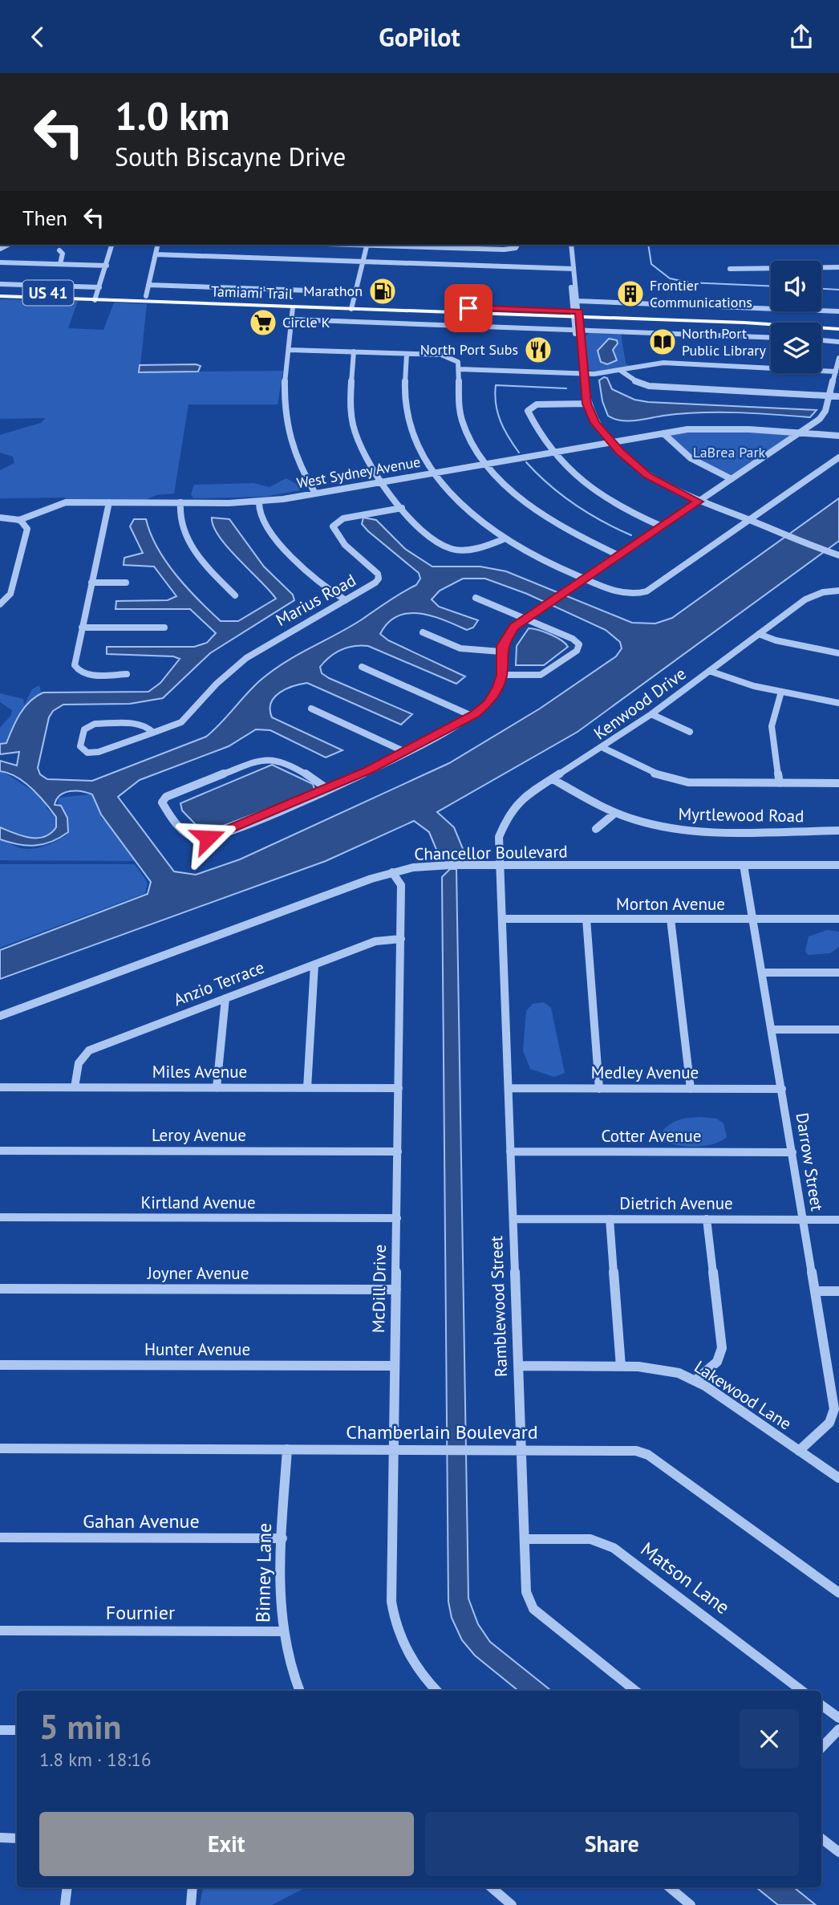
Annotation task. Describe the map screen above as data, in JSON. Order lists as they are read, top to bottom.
{
  "streets": {
    "main road": ["US 41", "Tamiami Trail"],
    "street": [
      "West Sydney Avenue",
      "Marius Road",
      "Kenwood Drive",
      "Myrtlewood Road",
      "Chancellor Boulevard",
      "Morton Avenue",
      "Anzio Terrace",
      "Miles Avenue",
      "Medley Avenue",
      "Leroy Avenue",
      "Cotter Avenue",
      "Darrow Street",
      "Kirtland Avenue",
      "Dietrich Avenue",
      "Joyner Avenue",
      "McDill Drive",
      "Ramblewood Street",
      "Hunter Avenue",
      "Lakewood Lane",
      "Chamberlain Boulevard",
      "Gahan Avenue",
      "Binney Lane",
      "Matson Lane",
      "Fournier"
    ]
  },
  "crossings": [
    ["Kenwood Drive", "Myrtlewood Road"],
    ["Kenwood Drive", "Chancellor Boulevard"],
    ["Kenwood Drive", "Ramblewood Street"],
    ["Chancellor Boulevard", "Darrow Street"],
    ["Chancellor Boulevard", "McDill Drive"],
    ["Chancellor Boulevard", "Ramblewood Street"],
    ["Morton Avenue", "Darrow Street"],
    ["Morton Avenue", "Ramblewood Street"],
    ["Anzio Terrace", "Miles Avenue"],
    ["Anzio Terrace", "McDill Drive"],
    ["Miles Avenue", "McDill Drive"],
    ["Medley Avenue", "Darrow Street"],
    ["Medley Avenue", "Ramblewood Street"],
    ["Leroy Avenue", "McDill Drive"],
    ["Cotter Avenue", "Darrow Street"],
    ["Cotter Avenue", "Ramblewood Street"],
    ["Darrow Street", "Dietrich Avenue"],
    ["Darrow Street", "Lakewood Lane"],
    ["Kirtland Avenue", "McDill Drive"],
    ["Dietrich Avenue", "Ramblewood Street"],
    ["Joyner Avenue", "McDill Drive"],
    ["McDill Drive", "Hunter Avenue"],
    ["McDill Drive", "Chamberlain Boulevard"],
    ["Ramblewood Street", "Lakewood Lane"],
    ["Ramblewood Street", "Chamberlain Boulevard"],
    ["Ramblewood Street", "Matson Lane"],
    ["Chamberlain Boulevard", "Binney Lane"],
    ["Gahan Avenue", "Binney Lane"],
    ["Binney Lane", "Fournier"]
  ],
  "parks": ["LaBrea Park"],
  "places": {
    "fuel station": ["Marathon"],
    "building": ["Frontier Communications"],
    "supermarket": ["Circle K"],
    "library": ["North Port Public Library"],
    "restaurant": ["North Port Subs"]
  },
  "page": {
    "header": "GoPilot",
    "turn": ["1.0 km", "South Biscayne Drive"],
    "then": "Then",
    "heading": ["5 min", "1.8 km · 18:16"],
    "buttons": ["Exit", "Share"]
  }
}
